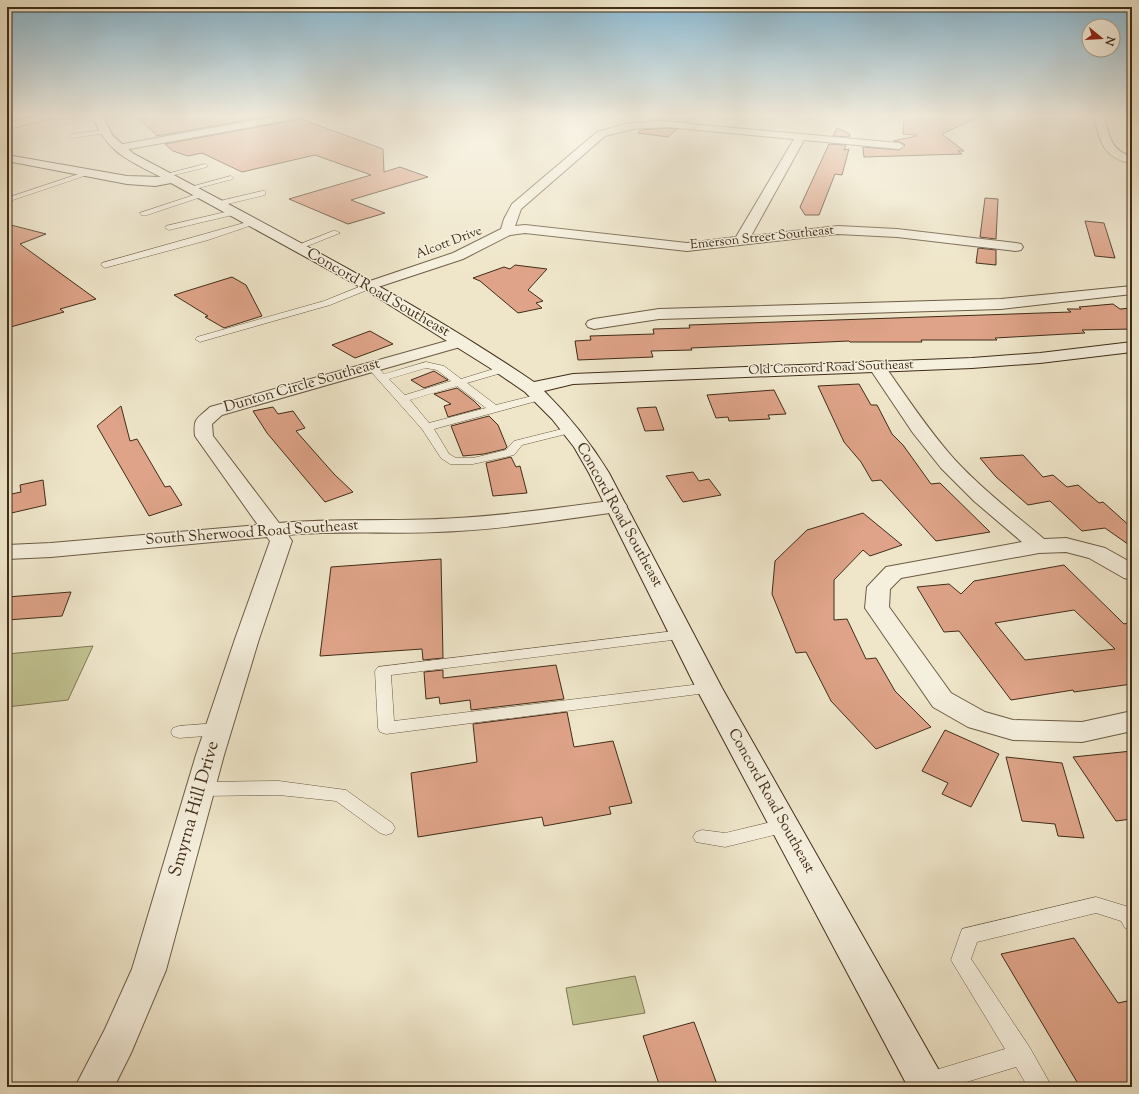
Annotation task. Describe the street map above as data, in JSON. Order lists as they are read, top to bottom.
{
  "streets": {
    "street": [
      "Emerson Street Southeast",
      "Alcott Drive",
      "Concord Road Southeast",
      "Old Concord Road Southeast",
      "Dunton Circle Southeast",
      "South Sherwood Road Southeast",
      "Smyrna Hill Drive"
    ]
  },
  "crossings": [
    ["Emerson Street Southeast", "Alcott Drive"],
    ["Alcott Drive", "Concord Road Southeast"],
    ["Concord Road Southeast", "Old Concord Road Southeast"],
    ["Concord Road Southeast", "Dunton Circle Southeast"],
    ["Concord Road Southeast", "South Sherwood Road Southeast"],
    ["Dunton Circle Southeast", "South Sherwood Road Southeast"],
    ["Dunton Circle Southeast", "Smyrna Hill Drive"],
    ["South Sherwood Road Southeast", "Smyrna Hill Drive"]
  ],
  "north": "right"
}
